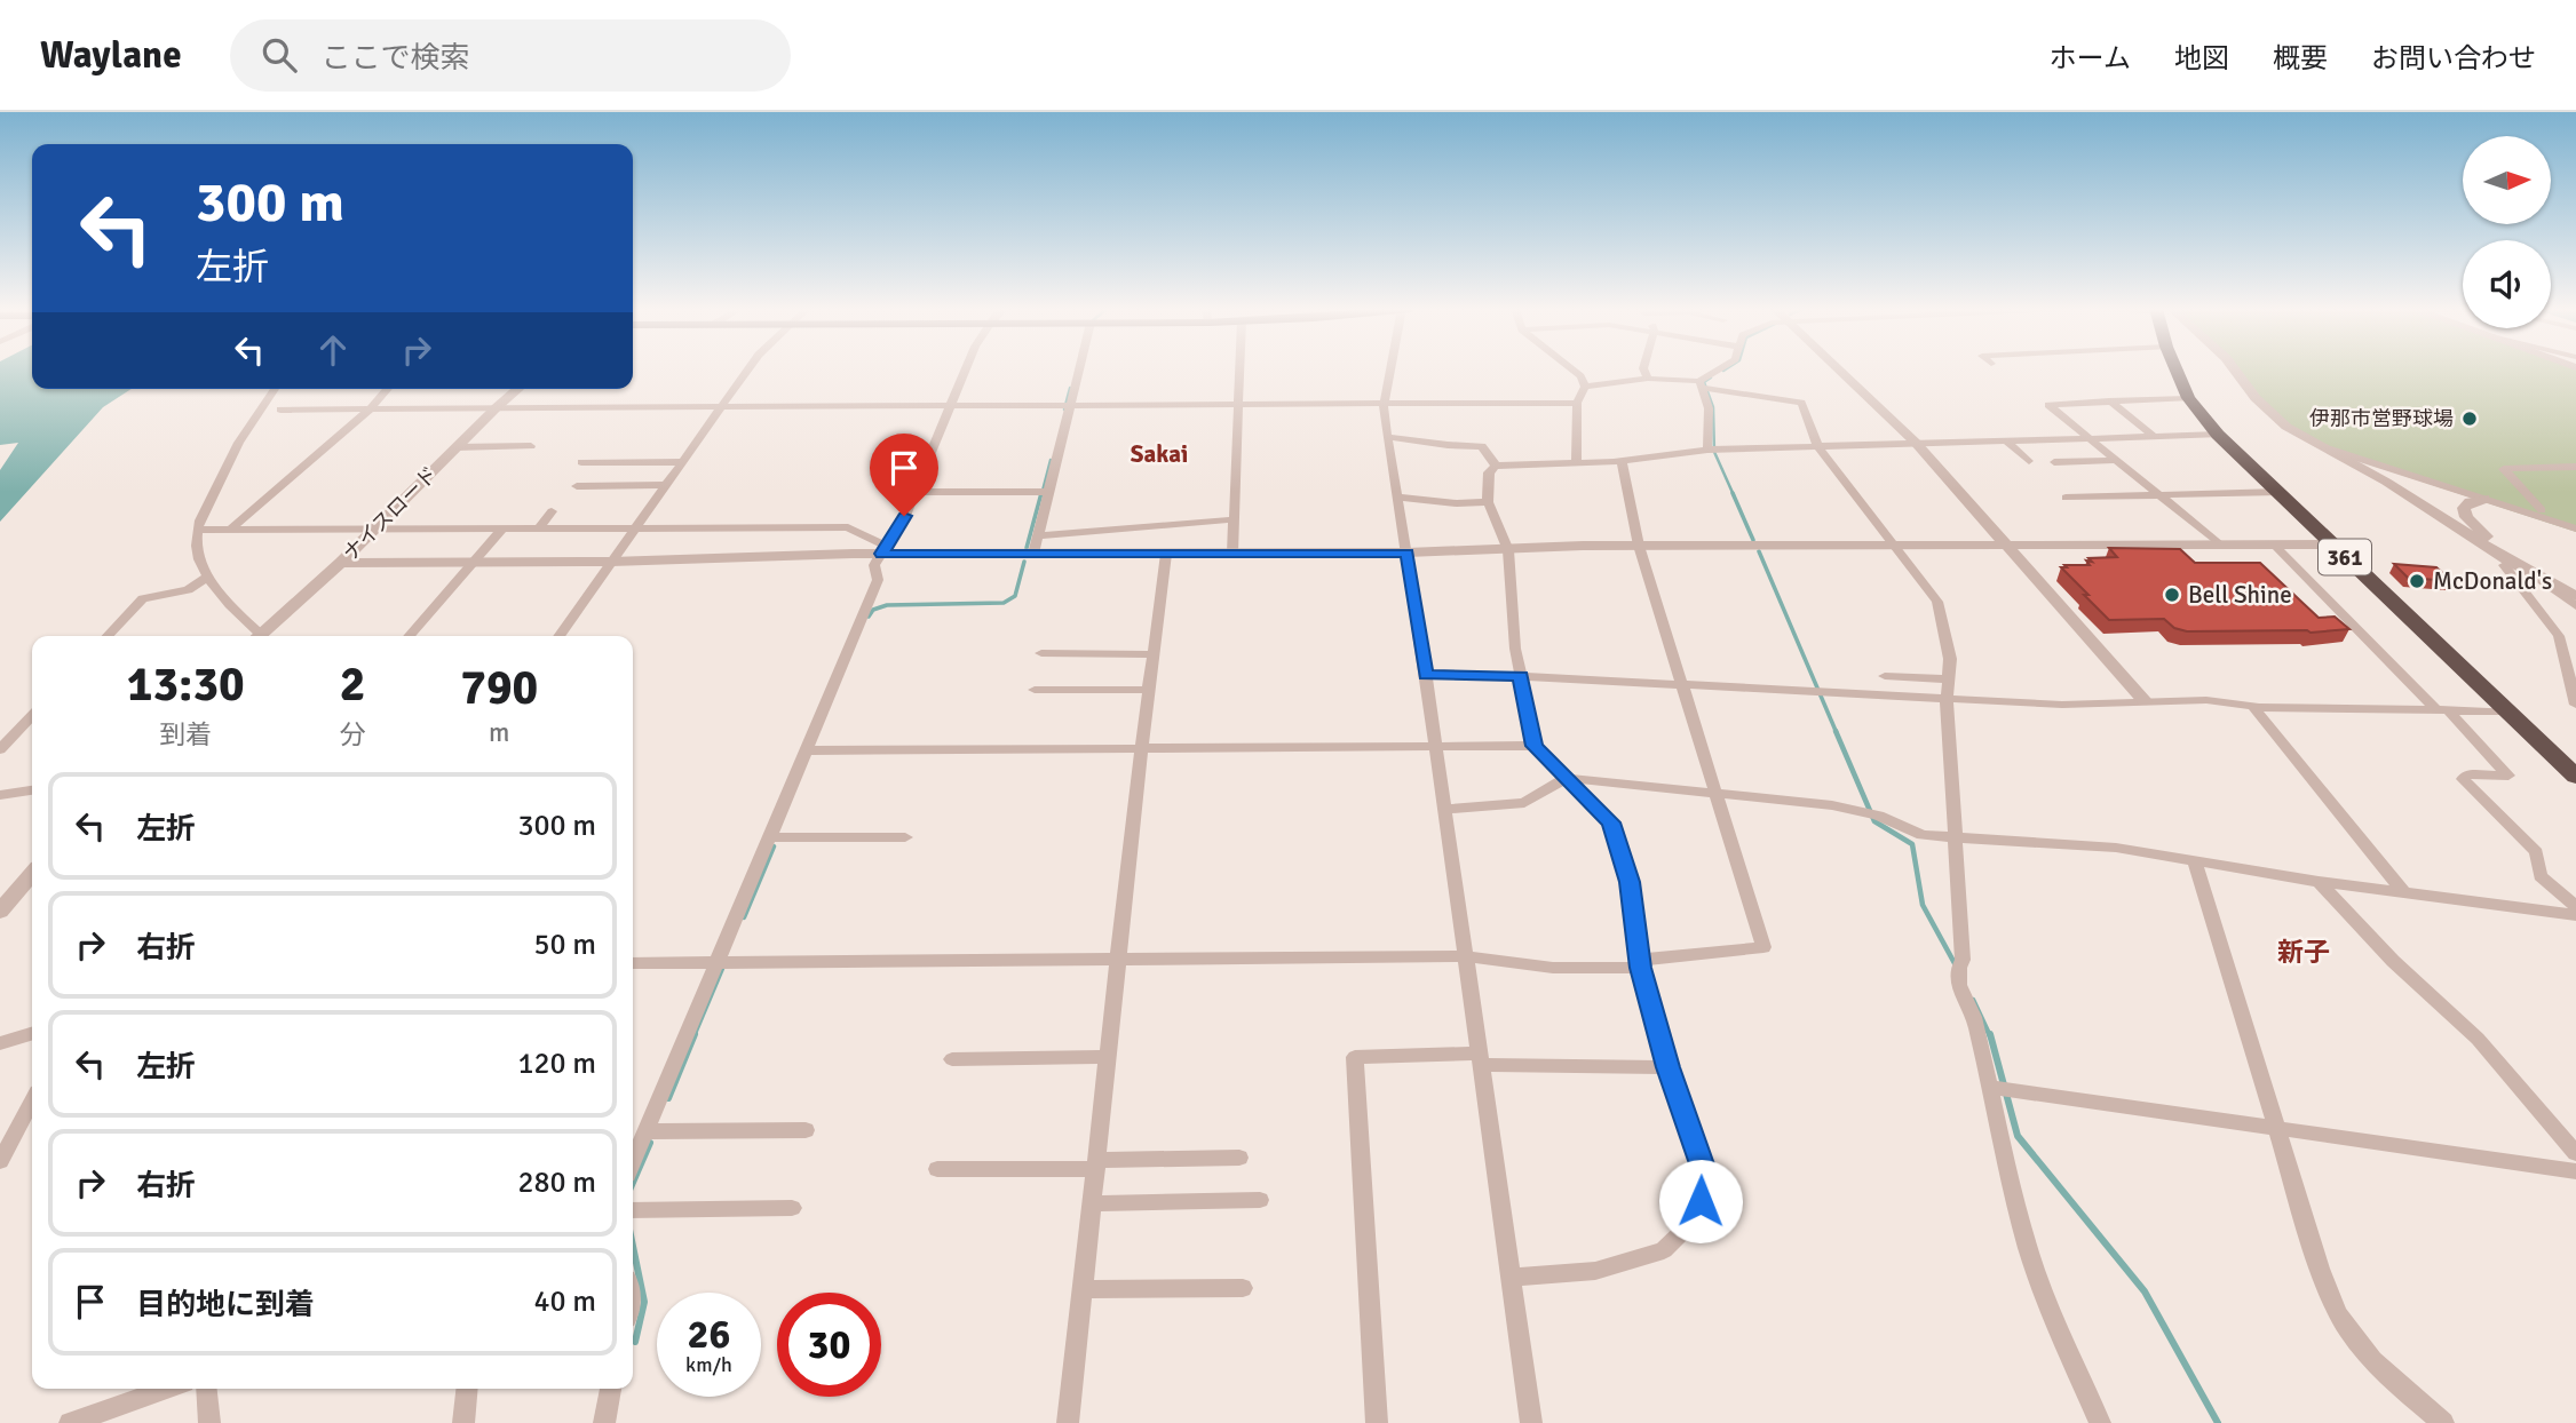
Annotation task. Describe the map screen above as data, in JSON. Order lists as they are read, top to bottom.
{
  "streets": {
    "highway": ["361"],
    "street": ["ナイスロード"]
  },
  "districts": ["Sakai", "新子"],
  "places": ["伊那市営野球場", "McDonald's", "Bell Shine"],
  "north": "right",
  "page": {
    "header": "Waylane",
    "search": "ここで検索",
    "nav": [
      "ホーム",
      "地図",
      "概要",
      "お問い合わせ"
    ],
    "turn": ["300 m", "左折"],
    "eta": [
      "13:30",
      "到着",
      "2",
      "分",
      "790",
      "m"
    ],
    "list": [
      {
        "name": "左折",
        "value": "300 m"
      },
      {
        "name": "右折",
        "value": "50 m"
      },
      {
        "name": "左折",
        "value": "120 m"
      },
      {
        "name": "右折",
        "value": "280 m"
      },
      {
        "name": "目的地に到着",
        "value": "40 m"
      }
    ],
    "speed": "26 km/h",
    "limit": "30"
  }
}
